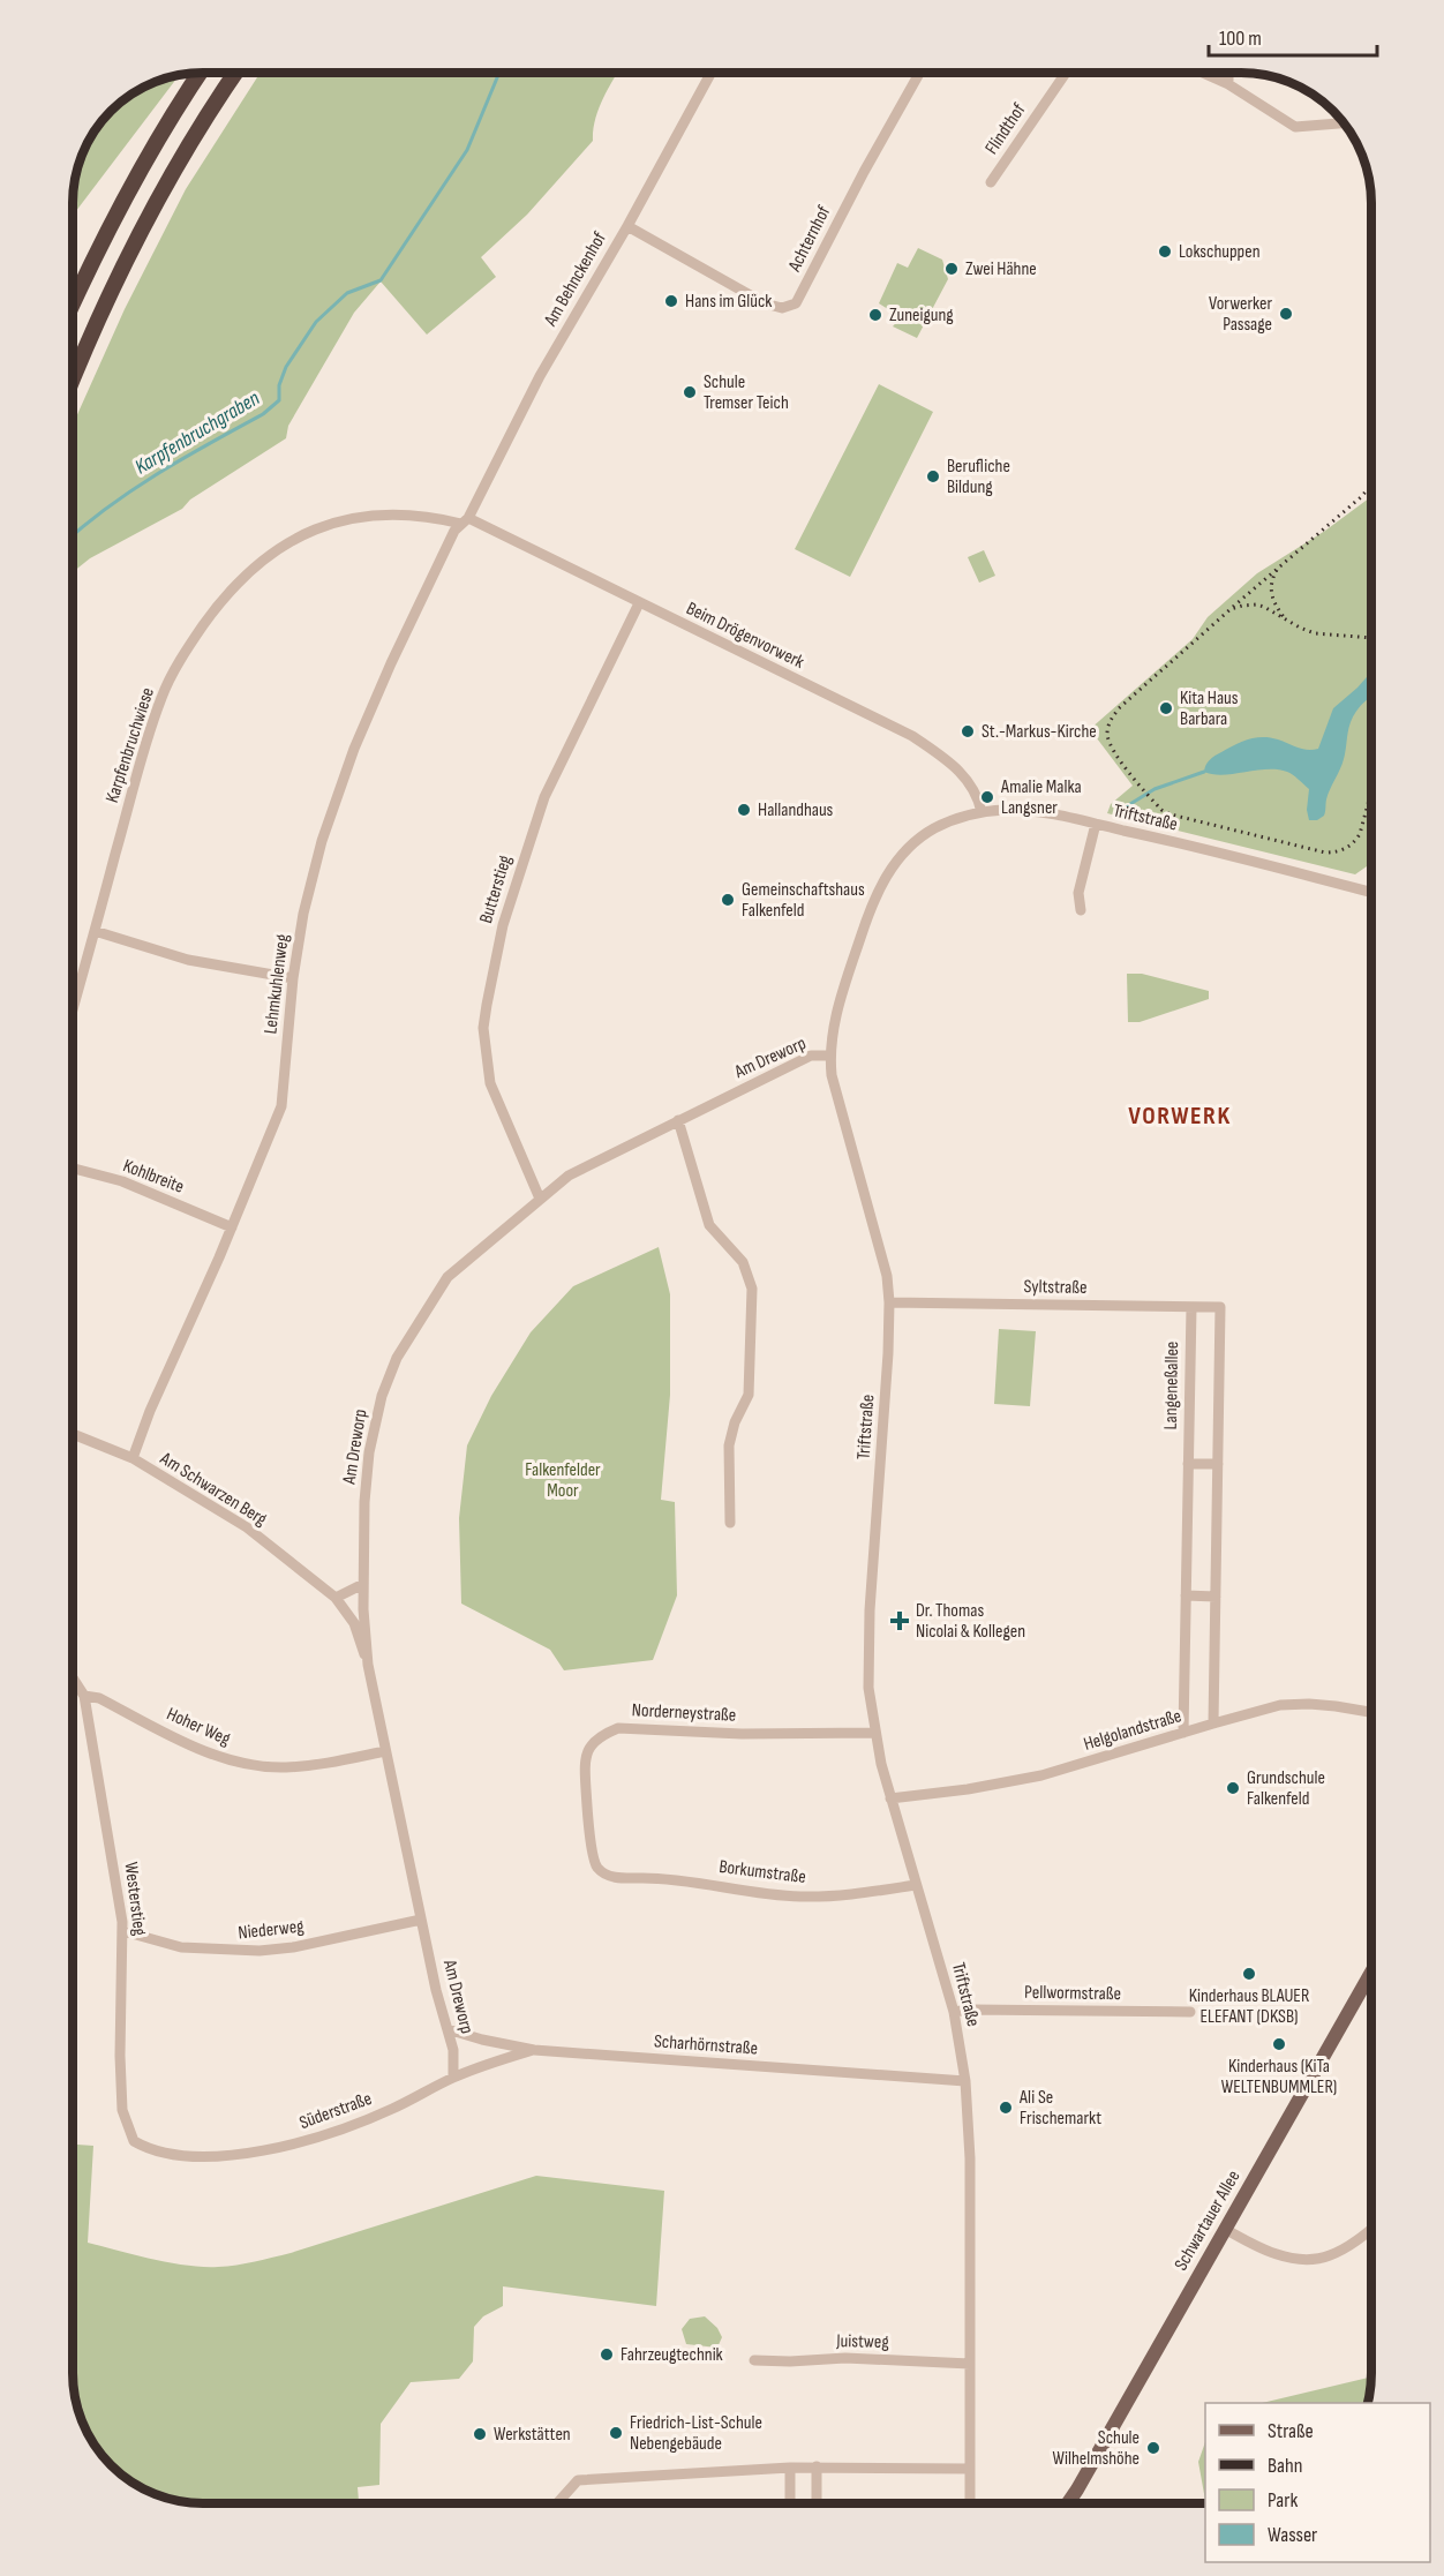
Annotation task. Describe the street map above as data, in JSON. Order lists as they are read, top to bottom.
{
  "streets": {
    "main road": ["Schwartauer Allee"],
    "street": [
      "Flindthof",
      "Achternhof",
      "Am Behnckenhof",
      "Beim Drögenvorwerk",
      "Karpfenbruchwiese",
      "Triftstraße",
      "Butterstieg",
      "Lehmkuhlenweg",
      "Am Dreworp",
      "Kohlbreite",
      "Syltstraße",
      "Langeneßallee",
      "Am Schwarzen Berg",
      "Norderneystraße",
      "Hoher Weg",
      "Helgolandstraße",
      "Borkumstraße",
      "Westerstieg",
      "Niederweg",
      "Pellwormstraße",
      "Scharhörnstraße",
      "Süderstraße",
      "Juistweg"
    ]
  },
  "crossings": [
    ["Achternhof", "Am Behnckenhof"],
    ["Am Behnckenhof", "Beim Drögenvorwerk"],
    ["Am Behnckenhof", "Karpfenbruchwiese"],
    ["Am Behnckenhof", "Lehmkuhlenweg"],
    ["Beim Drögenvorwerk", "Karpfenbruchwiese"],
    ["Beim Drögenvorwerk", "Triftstraße"],
    ["Beim Drögenvorwerk", "Butterstieg"],
    ["Beim Drögenvorwerk", "Lehmkuhlenweg"],
    ["Karpfenbruchwiese", "Lehmkuhlenweg"],
    ["Triftstraße", "Am Dreworp"],
    ["Triftstraße", "Syltstraße"],
    ["Triftstraße", "Norderneystraße"],
    ["Triftstraße", "Helgolandstraße"],
    ["Triftstraße", "Borkumstraße"],
    ["Triftstraße", "Pellwormstraße"],
    ["Triftstraße", "Scharhörnstraße"],
    ["Triftstraße", "Juistweg"],
    ["Butterstieg", "Am Dreworp"],
    ["Lehmkuhlenweg", "Kohlbreite"],
    ["Lehmkuhlenweg", "Am Schwarzen Berg"],
    ["Am Dreworp", "Am Schwarzen Berg"],
    ["Am Dreworp", "Hoher Weg"],
    ["Am Dreworp", "Niederweg"],
    ["Am Dreworp", "Scharhörnstraße"],
    ["Am Dreworp", "Süderstraße"],
    ["Syltstraße", "Langeneßallee"],
    ["Langeneßallee", "Helgolandstraße"],
    ["Norderneystraße", "Borkumstraße"],
    ["Hoher Weg", "Westerstieg"],
    ["Westerstieg", "Niederweg"],
    ["Westerstieg", "Süderstraße"],
    ["Scharhörnstraße", "Süderstraße"]
  ],
  "districts": ["VORWERK"],
  "water": ["Karpfenbruchgraben"],
  "parks": ["Falkenfelder Moor"],
  "places": {
    "other": [
      "Lokschuppen",
      "Zwei Hähne",
      "Hans im Glück",
      "Vorwerker Passage",
      "Zuneigung",
      "Schule Tremser Teich",
      "Berufliche Bildung",
      "Kita Haus Barbara",
      "St.-Markus-Kirche",
      "Amalie Malka Langsner",
      "Hallandhaus",
      "Gemeinschaftshaus Falkenfeld",
      "Grundschule Falkenfeld",
      "Kinderhaus BLAUER ELEFANT (DKSB)",
      "Kinderhaus (KiTa WELTENBUMMLER)",
      "Ali Se Frischemarkt",
      "Fahrzeugtechnik",
      "Friedrich-List-Schule Nebengebäude",
      "Werkstätten",
      "Schule Wilhelmshöhe"
    ],
    "health": ["Dr. Thomas Nicolai & Kollegen"]
  },
  "legend": [
    "Straße",
    "Bahn",
    "Park",
    "Wasser"
  ],
  "scale_bar": "100 m"
}
